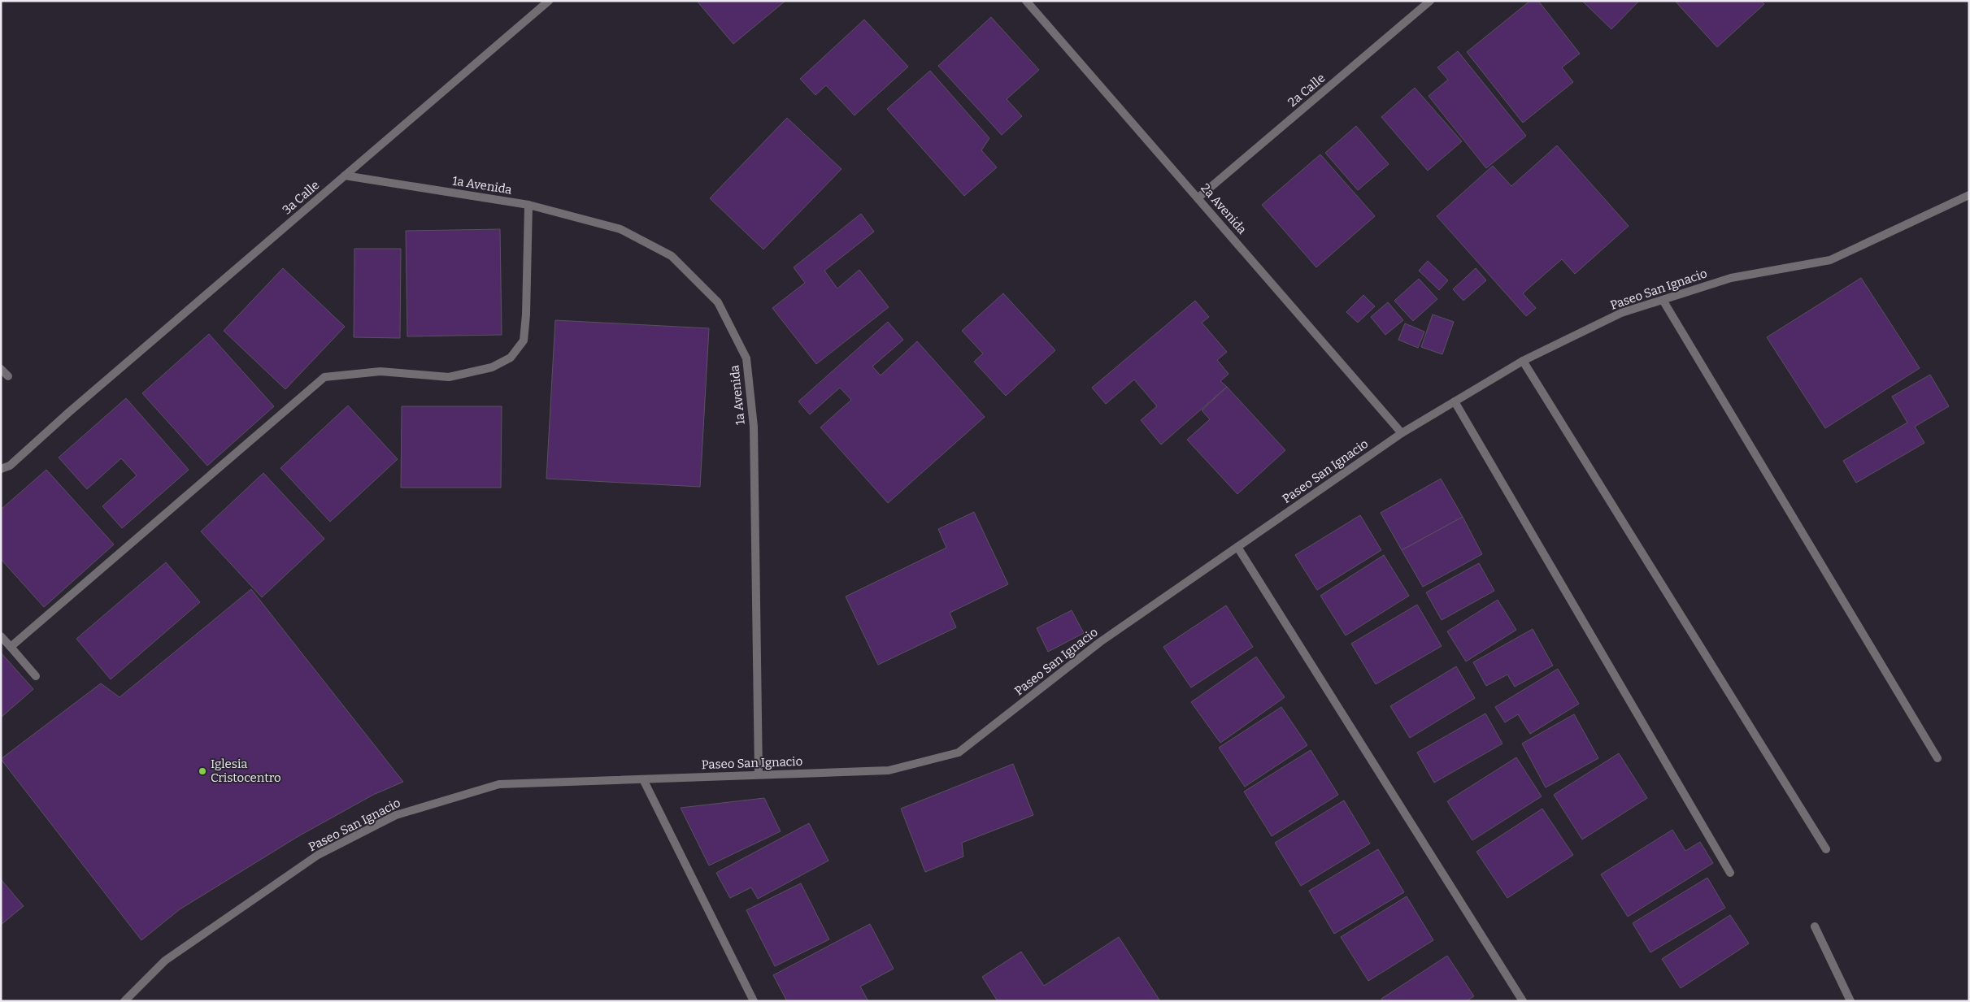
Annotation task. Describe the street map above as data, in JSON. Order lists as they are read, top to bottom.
{
  "streets": {
    "street": [
      "2a Calle",
      "1a Avenida",
      "3a Calle",
      "2a Avenida",
      "Paseo San Ignacio"
    ]
  },
  "crossings": [
    ["2a Calle", "2a Avenida"],
    ["1a Avenida", "3a Calle"],
    ["1a Avenida", "Paseo San Ignacio"],
    ["2a Avenida", "Paseo San Ignacio"]
  ],
  "places": ["Iglesia Cristocentro"]
}
